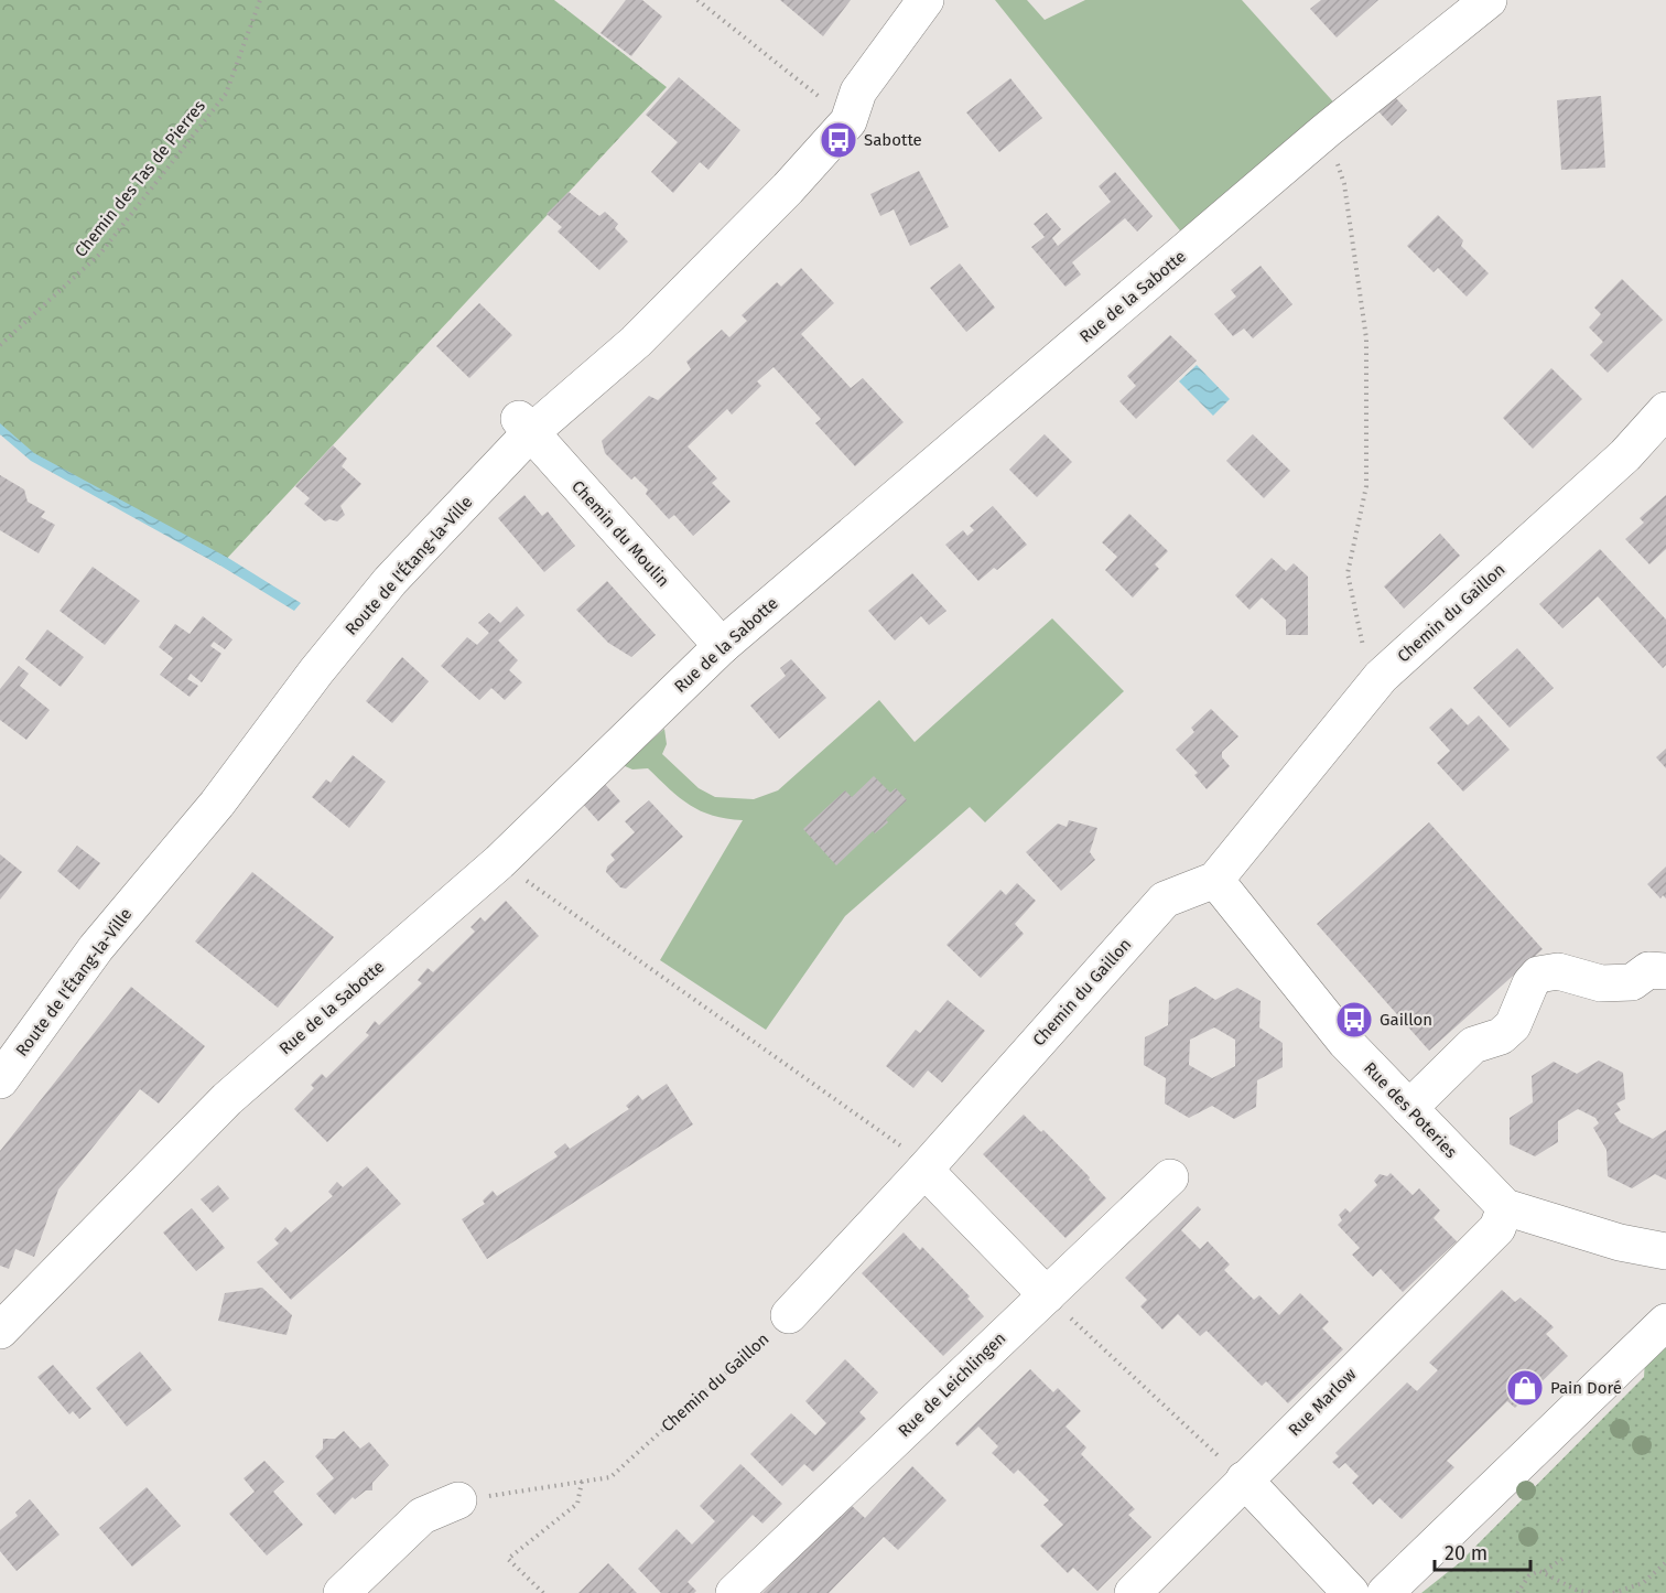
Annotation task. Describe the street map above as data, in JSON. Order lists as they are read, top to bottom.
{
  "streets": {
    "street": [
      "Rue de la Sabotte",
      "Chemin du Moulin",
      "Route de l'Étang-la-Ville",
      "Chemin du Gaillon",
      "Rue des Poteries",
      "Rue de Leichlingen",
      "Rue Marlow"
    ],
    "path": ["Chemin des Tas de Pierres"]
  },
  "crossings": [
    ["Rue de la Sabotte", "Chemin du Moulin"],
    ["Chemin du Moulin", "Route de l'Étang-la-Ville"],
    ["Chemin du Gaillon", "Rue des Poteries"],
    ["Rue des Poteries", "Rue Marlow"]
  ],
  "places": {
    "bus stop": ["Sabotte", "Gaillon"],
    "shop": ["Pain Doré"]
  },
  "scale_bar": "20 m"
}
